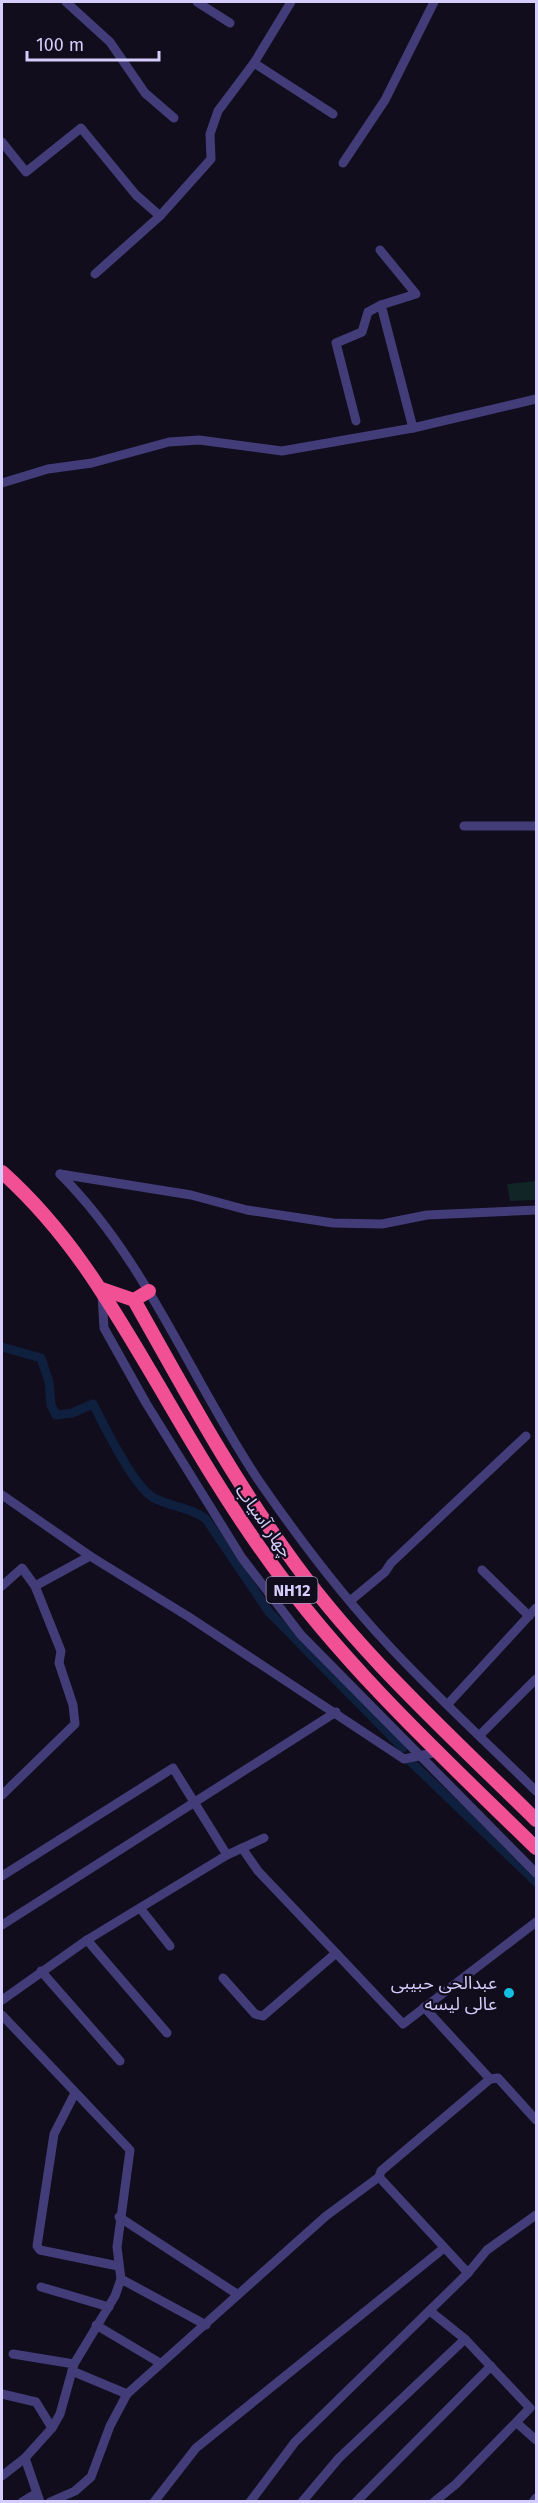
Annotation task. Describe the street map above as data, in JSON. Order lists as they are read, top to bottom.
{
  "streets": {
    "highway": ["چهار آسیاب", "NH12"]
  },
  "places": ["عبدالحی حبیبی عالی لیسه"],
  "scale_bar": "100 m"
}
